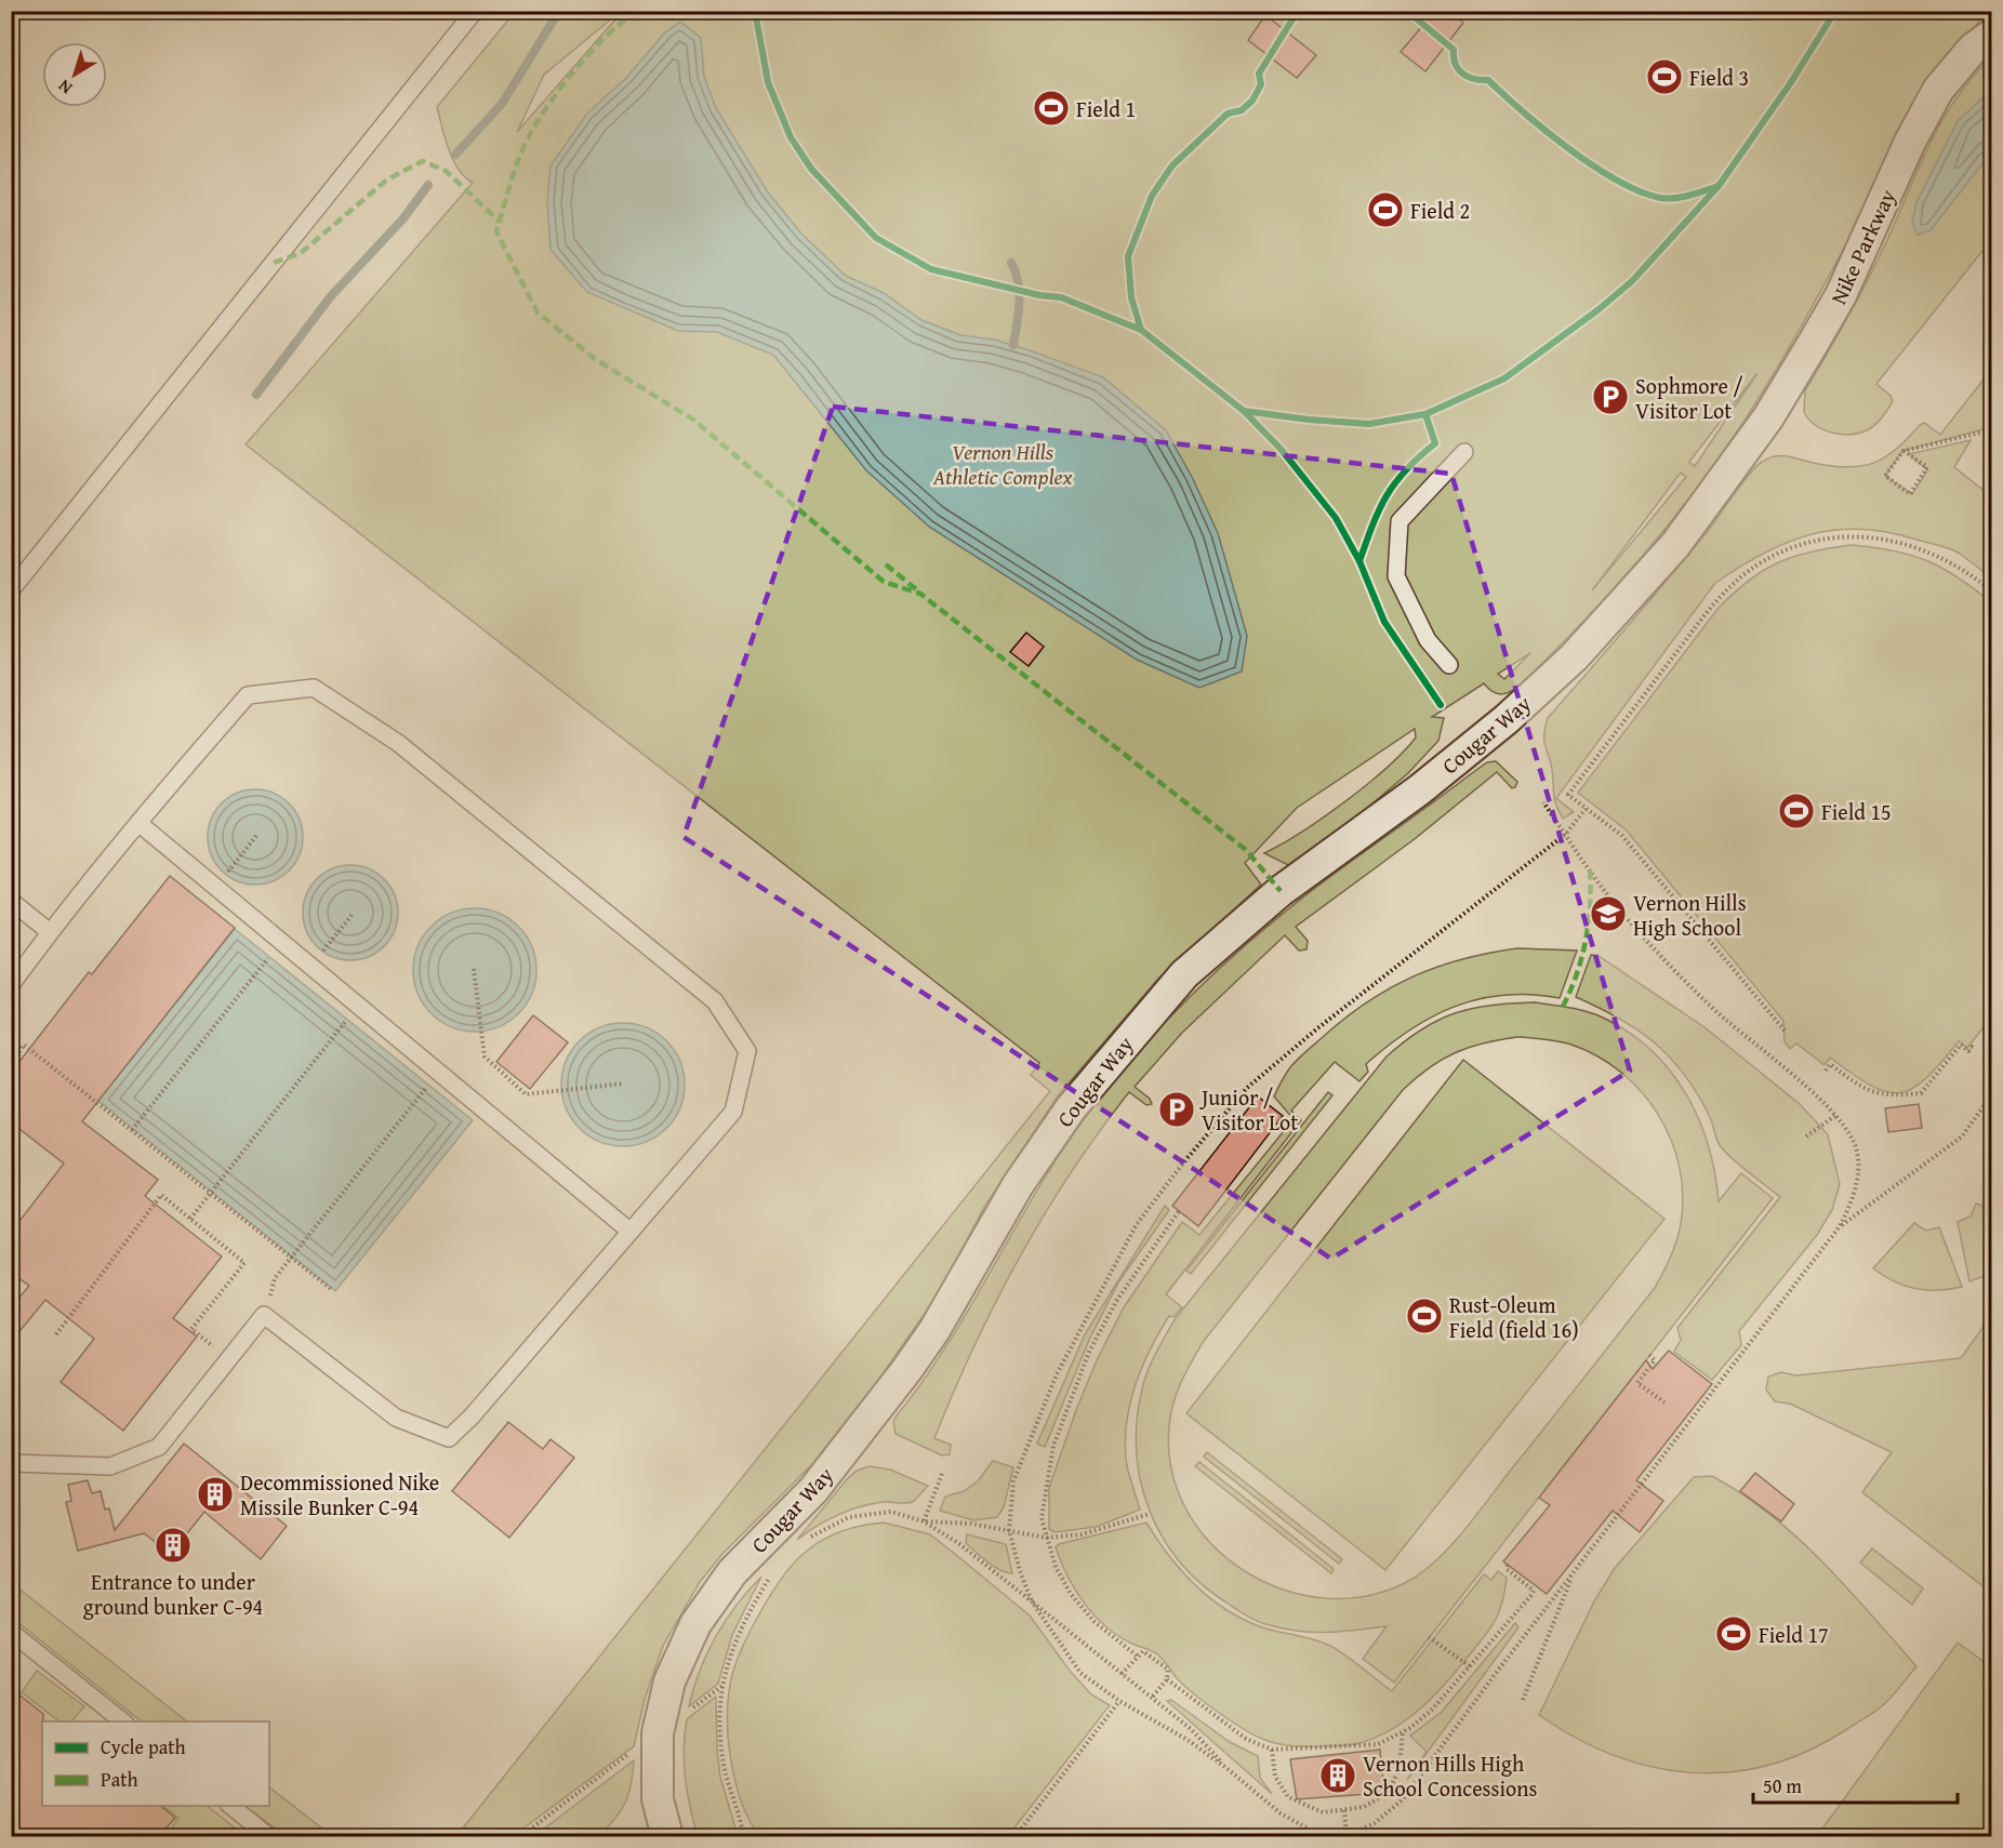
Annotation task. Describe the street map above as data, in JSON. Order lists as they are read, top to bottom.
{
  "streets": {
    "street": ["Nike Parkway", "Cougar Way"]
  },
  "crossings": [
    ["Nike Parkway", "Cougar Way"]
  ],
  "parks": ["Vernon Hills Athletic Complex"],
  "places": {
    "sports": [
      "Field 3",
      "Field 1",
      "Field 2",
      "Field 15",
      "Rust-Oleum Field (field 16)",
      "Field 17"
    ],
    "parking": ["Sophmore / Visitor Lot", "Junior / Visitor Lot"],
    "school or university": ["Vernon Hills High School"],
    "building": ["Decommissioned Nike Missile Bunker C-94", "Entrance to under ground bunker C-94", "Vernon Hills High School Concessions"]
  },
  "legend": ["Cycle path", "Path"],
  "scale_bar": "50 m",
  "north": "bottom left"
}
